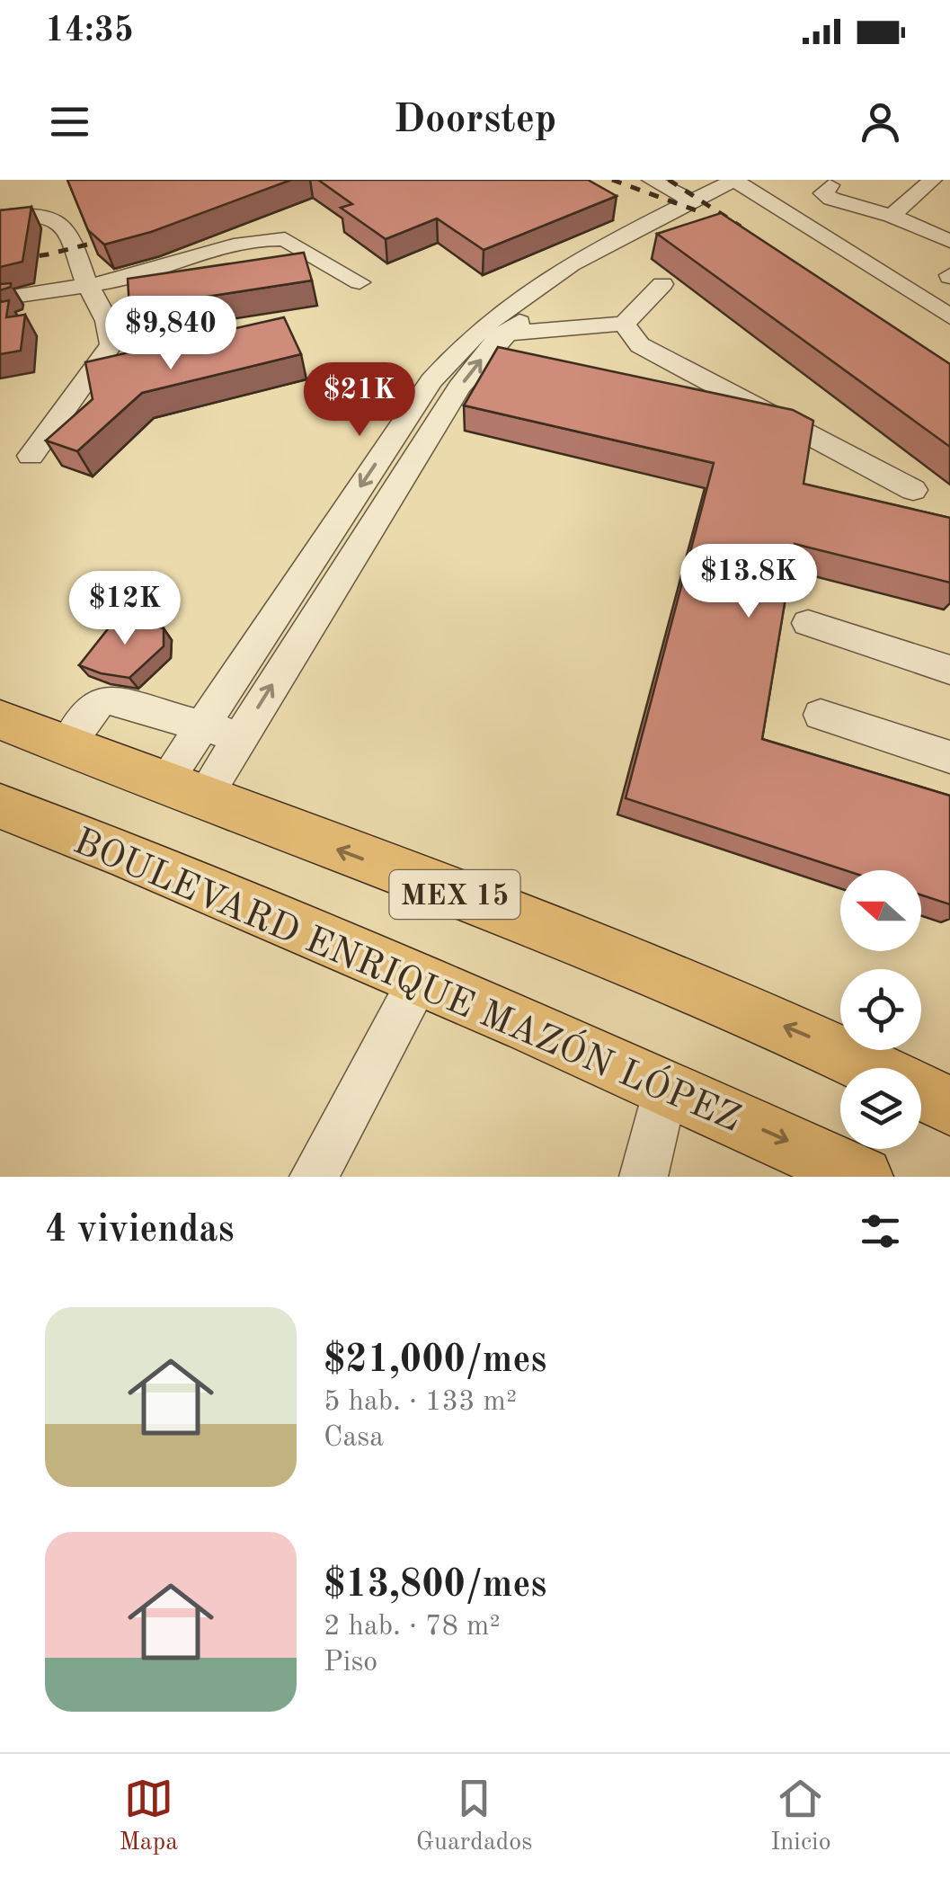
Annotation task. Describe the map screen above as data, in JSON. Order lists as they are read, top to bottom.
{
  "streets": {
    "main road": ["MEX 15", "BOULEVARD ENRIQUE MAZÓN LÓPEZ"]
  },
  "north": "left",
  "page": {
    "status": "14:35",
    "header": "Doorstep",
    "price": [
      "$9,840",
      "$21K",
      "$13.8K",
      "$12K"
    ],
    "heading": "4 viviendas",
    "list": [
      {
        "name": "$21,000/mes",
        "note": "5 hab. · 133 m² · Casa"
      },
      {
        "name": "$13,800/mes",
        "note": "2 hab. · 78 m² · Piso"
      }
    ],
    "tabs": ["Mapa", "Guardados", "Inicio"]
  }
}
